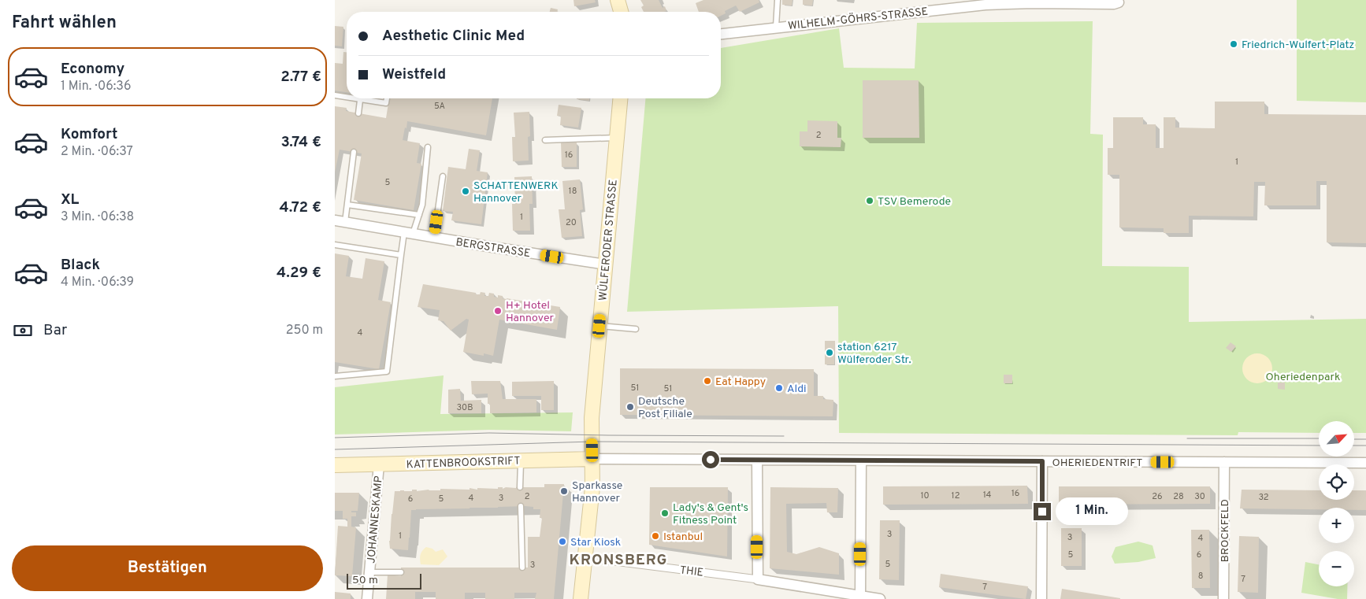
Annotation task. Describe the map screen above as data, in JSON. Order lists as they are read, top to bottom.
{
  "streets": {
    "main road": ["WÜLFERODER STRASSE", "KATTENBROOKSTRIFT"],
    "street": [
      "WILHELM-GÖHRS-STRASSE",
      "BERGSTRASSE",
      "OHERIEDENTRIFT",
      "JOHANNESKAMP",
      "BROCKFELD",
      "THIE"
    ]
  },
  "crossings": [
    ["WÜLFERODER STRASSE", "BERGSTRASSE"],
    ["WÜLFERODER STRASSE", "KATTENBROOKSTRIFT"],
    ["WÜLFERODER STRASSE", "OHERIEDENTRIFT"],
    ["KATTENBROOKSTRIFT", "OHERIEDENTRIFT"],
    ["KATTENBROOKSTRIFT", "JOHANNESKAMP"],
    ["OHERIEDENTRIFT", "BROCKFELD"]
  ],
  "districts": ["KRONSBERG"],
  "parks": ["Oheriedenpark"],
  "places": [
    "Friedrich-Wulfert-Platz",
    "SCHATTENWERK Hannover",
    "TSV Bemerode",
    "H+ Hotel Hannover",
    "station 6217 Wülferoder Str.",
    "Eat Happy",
    "Aldi",
    "Deutsche Post Filiale",
    "Sparkasse Hannover",
    "Lady's & Gent's Fitness Point",
    "Istanbul",
    "Star Kiosk"
  ],
  "house_numbers": [
    "5A",
    "2",
    "16",
    "1",
    "5",
    "18",
    "1",
    "20",
    "4",
    "51",
    "51",
    "30B",
    "16",
    "14",
    "10",
    "12",
    "2",
    "26",
    "28",
    "30",
    "32",
    "4",
    "3",
    "6",
    "5",
    "3",
    "1",
    "3",
    "4",
    "5",
    "6",
    "5",
    "3",
    "8",
    "7",
    "7"
  ],
  "scale_bar": "50 m",
  "north": "top right",
  "page": {
    "heading": "Fahrt wählen",
    "banner": ["Aesthetic Clinic Med", "Weistfeld"],
    "list": [
      {
        "name": "Economy",
        "note": "1 Min. · 06:36",
        "value": "2.77 €"
      },
      {
        "name": "Komfort",
        "note": "2 Min. · 06:37",
        "value": "3.74 €"
      },
      {
        "name": "XL",
        "note": "3 Min. · 06:38",
        "value": "4.72 €"
      },
      {
        "name": "Black",
        "note": "4 Min. · 06:39",
        "value": "4.29 €"
      }
    ],
    "pay": ["Bar", "250 m"],
    "map_buttons": ["+", "−"],
    "bubble": "1 Min.",
    "buttons": "Bestätigen",
    "scale": "50 m"
  }
}
